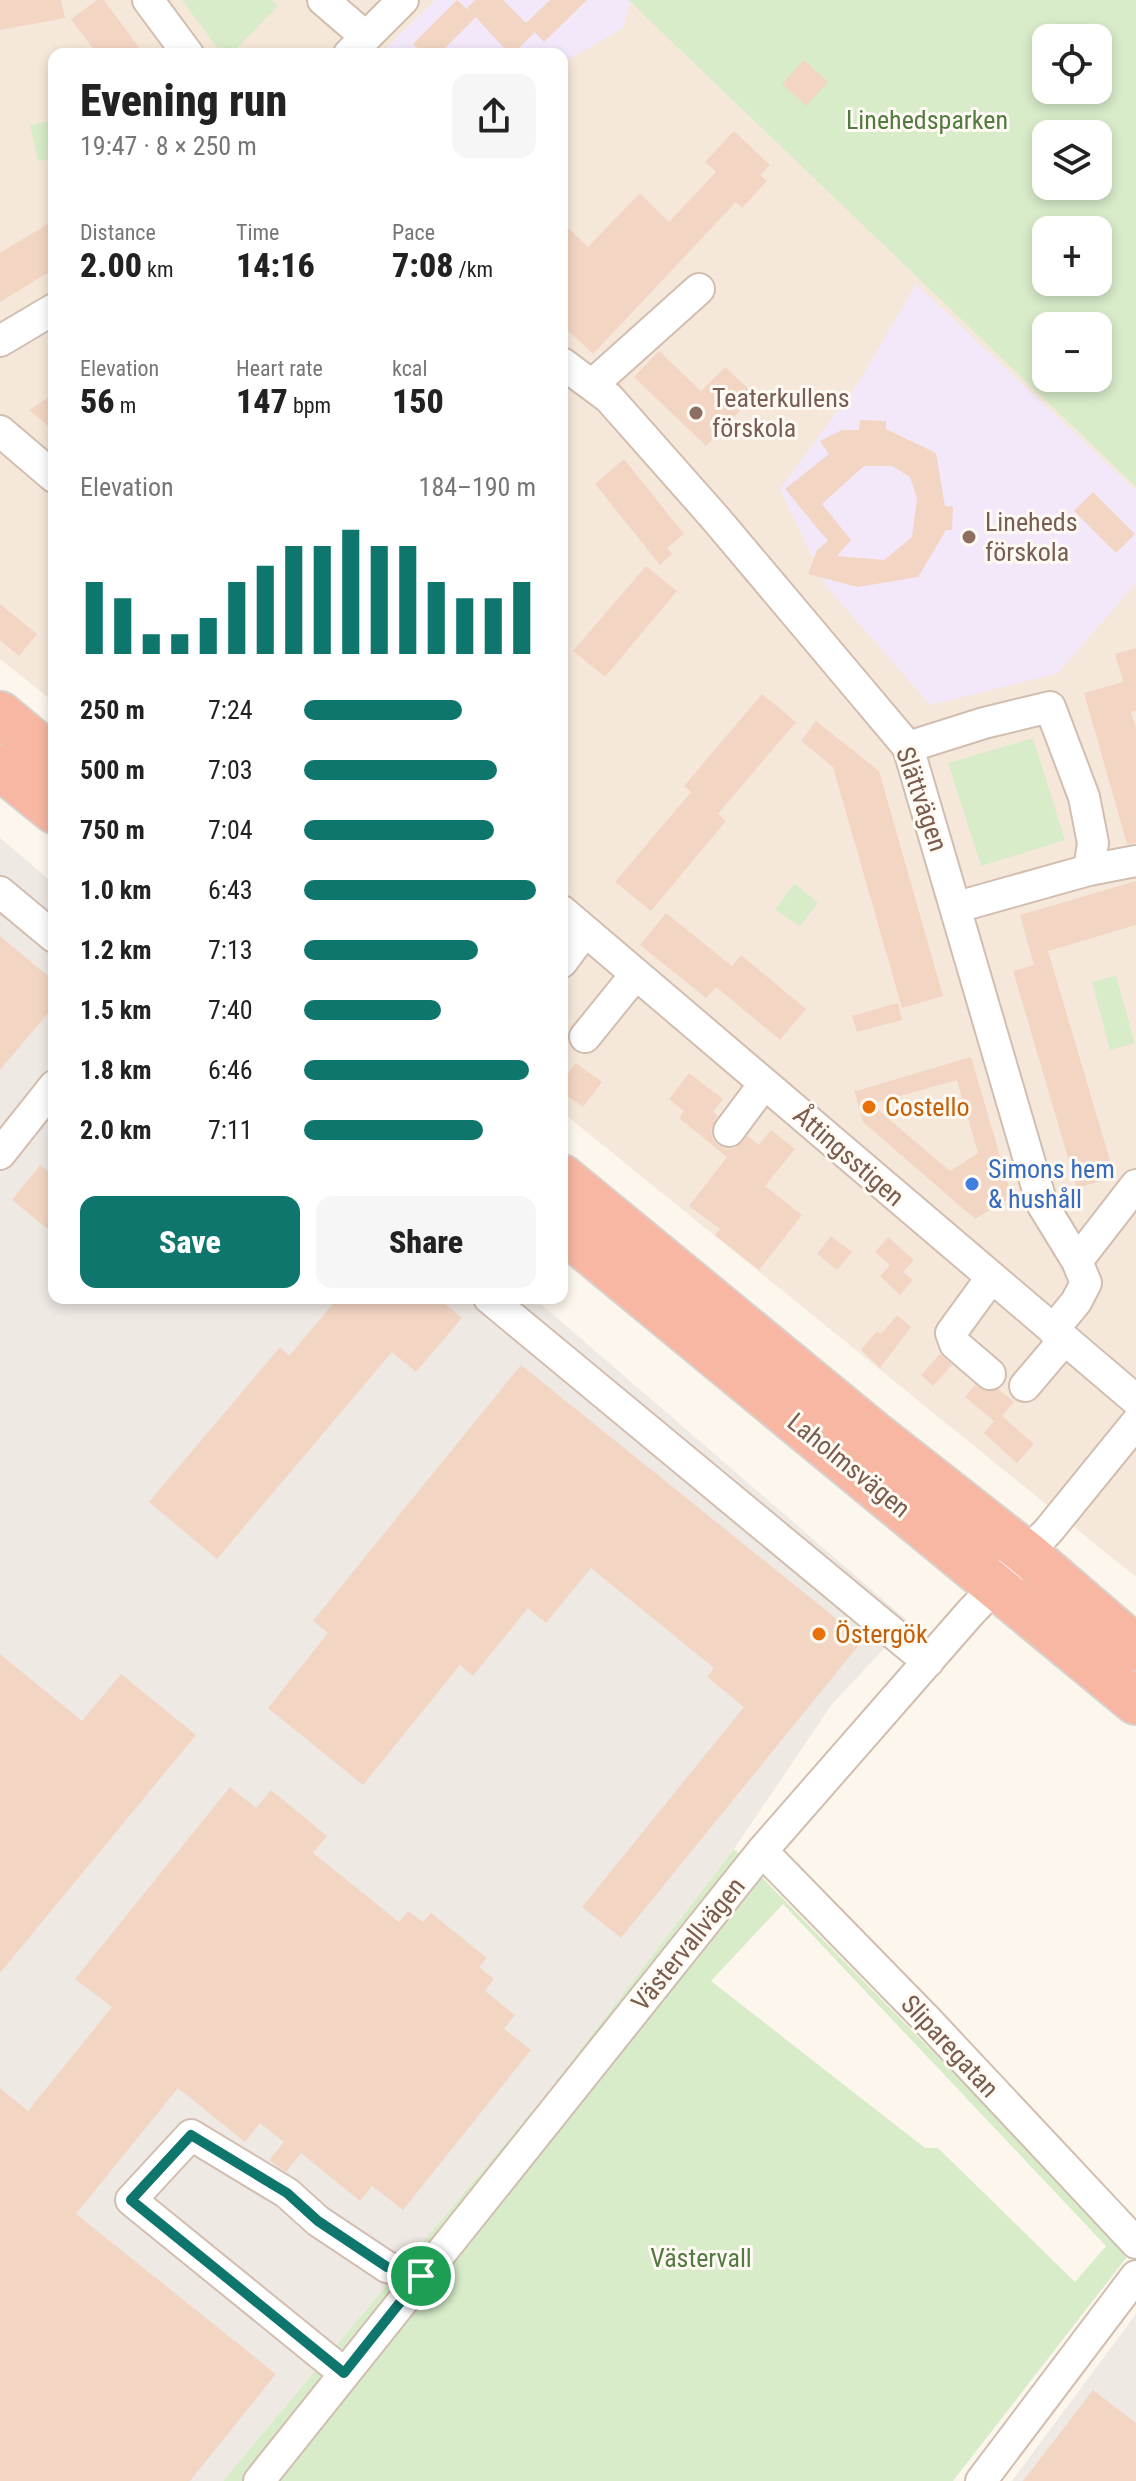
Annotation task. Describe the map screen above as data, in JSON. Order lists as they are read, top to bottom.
{
  "streets": {
    "highway": ["Laholmsvägen"],
    "street": [
      "Slättvägen",
      "Åttingsstigen",
      "Västervallvägen",
      "Sliparegatan"
    ]
  },
  "crossings": [
    ["Slättvägen", "Åttingsstigen"],
    ["Laholmsvägen", "Västervallvägen"],
    ["Västervallvägen", "Sliparegatan"]
  ],
  "parks": ["Linehedsparken", "Västervall"],
  "places": [
    "Teaterkullens förskola",
    "Lineheds förskola",
    "Costello",
    "Simons hem & hushåll",
    "Östergök"
  ],
  "page": {
    "map_buttons": ["+", "−"],
    "heading": ["Evening run", "19:47 · 8 × 250 m"],
    "stats": [
      ["Distance", "2.00 km"],
      ["Time", "14:16"],
      ["Pace", "7:08 /km"],
      ["Elevation", "56 m"],
      ["Heart rate", "147 bpm"],
      ["kcal", "150"]
    ],
    "chart": ["Elevation", "184–190 m"],
    "list": [
      {
        "name": "250 m",
        "note": "7:24"
      },
      {
        "name": "500 m",
        "note": "7:03"
      },
      {
        "name": "750 m",
        "note": "7:04"
      },
      {
        "name": "1.0 km",
        "note": "6:43"
      },
      {
        "name": "1.2 km",
        "note": "7:13"
      },
      {
        "name": "1.5 km",
        "note": "7:40"
      },
      {
        "name": "1.8 km",
        "note": "6:46"
      },
      {
        "name": "2.0 km",
        "note": "7:11"
      }
    ],
    "buttons": ["Save", "Share"]
  }
}
